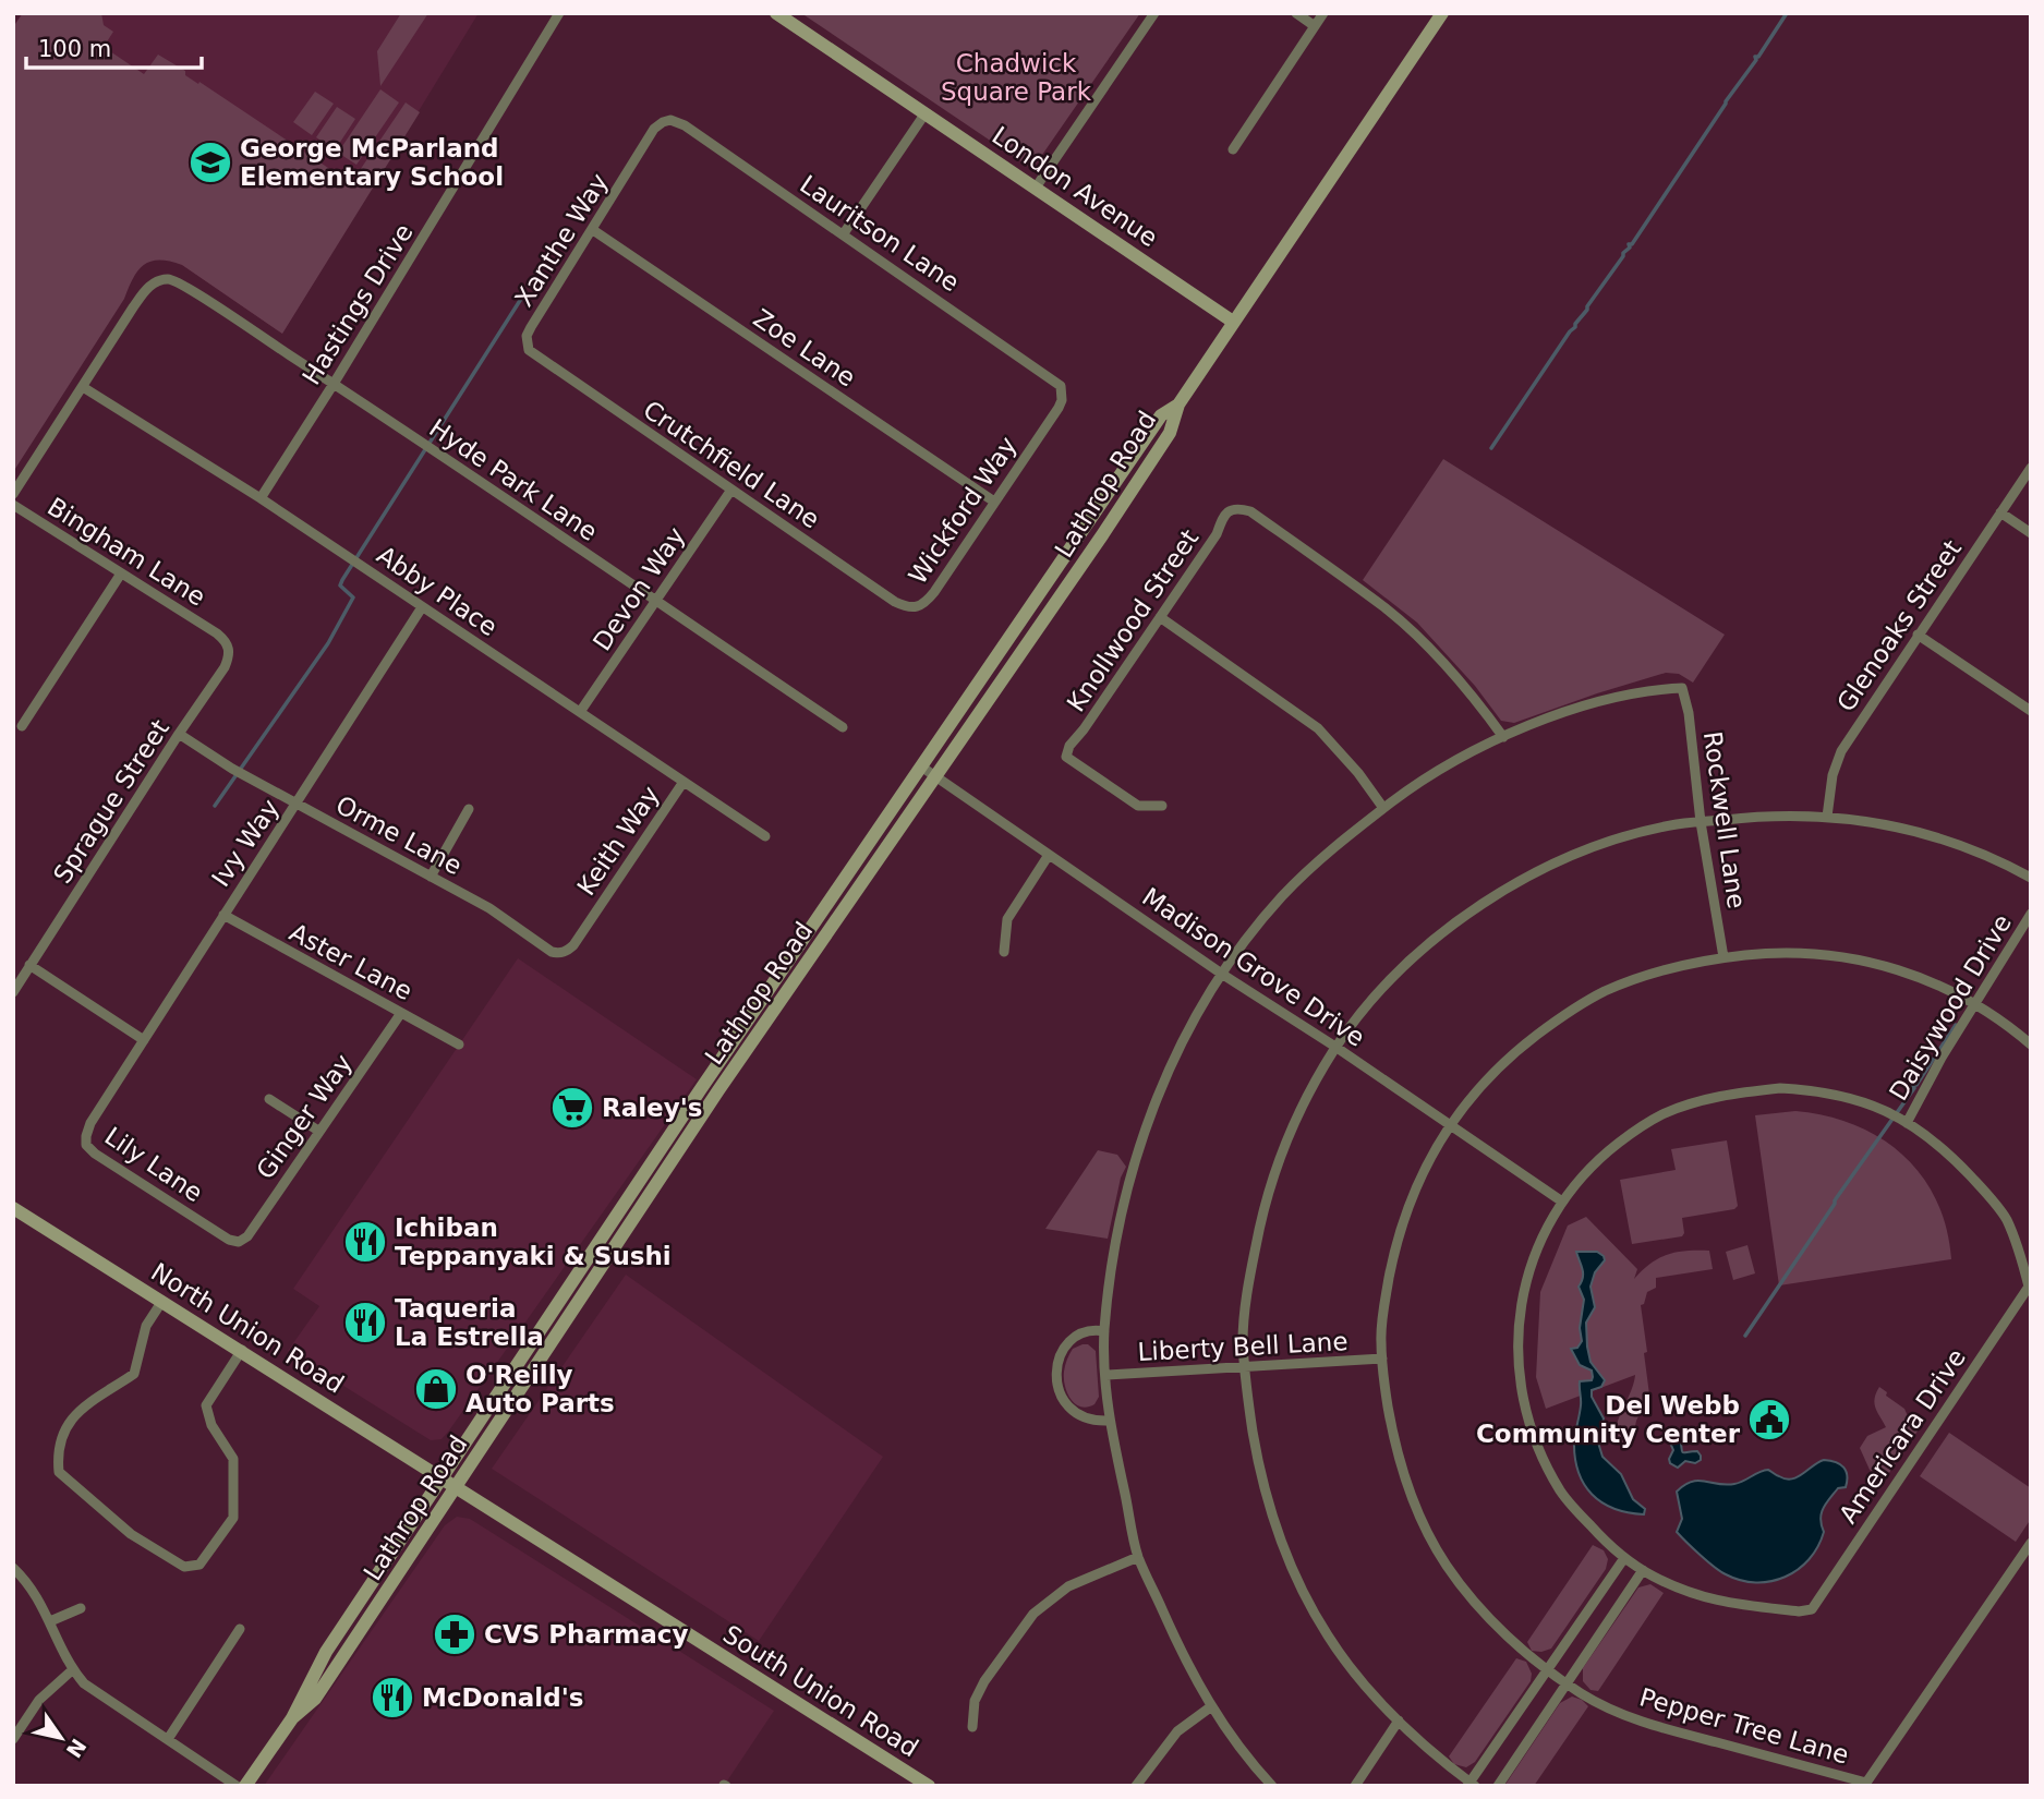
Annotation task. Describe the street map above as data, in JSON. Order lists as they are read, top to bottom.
{
  "streets": {
    "main road": [
      "London Avenue",
      "Lathrop Road",
      "North Union Road",
      "South Union Road"
    ],
    "street": [
      "Lauritson Lane",
      "Xanthe Way",
      "Hastings Drive",
      "Zoe Lane",
      "Crutchfield Lane",
      "Hyde Park Lane",
      "Wickford Way",
      "Bingham Lane",
      "Devon Way",
      "Abby Place",
      "Knollwood Street",
      "Glenoaks Street",
      "Sprague Street",
      "Rockwell Lane",
      "Orme Lane",
      "Keith Way",
      "Ivy Way",
      "Aster Lane",
      "Madison Grove Drive",
      "Daisywood Drive",
      "Ginger Way",
      "Lily Lane",
      "Liberty Bell Lane",
      "Americara Drive",
      "Pepper Tree Lane"
    ]
  },
  "crossings": [
    ["London Avenue", "Lathrop Road"],
    ["Lauritson Lane", "Xanthe Way"],
    ["Lauritson Lane", "Wickford Way"],
    ["Xanthe Way", "Zoe Lane"],
    ["Xanthe Way", "Crutchfield Lane"],
    ["Hastings Drive", "Hyde Park Lane"],
    ["Hastings Drive", "Abby Place"],
    ["Zoe Lane", "Wickford Way"],
    ["Crutchfield Lane", "Wickford Way"],
    ["Crutchfield Lane", "Devon Way"],
    ["Hyde Park Lane", "Devon Way"],
    ["Hyde Park Lane", "Abby Place"],
    ["Lathrop Road", "Madison Grove Drive"],
    ["Lathrop Road", "North Union Road"],
    ["Lathrop Road", "South Union Road"],
    ["Bingham Lane", "Sprague Street"],
    ["Devon Way", "Abby Place"],
    ["Abby Place", "Keith Way"],
    ["Abby Place", "Ivy Way"],
    ["Knollwood Street", "Rockwell Lane"],
    ["Sprague Street", "Orme Lane"],
    ["Rockwell Lane", "Pepper Tree Lane"],
    ["Orme Lane", "Keith Way"],
    ["Orme Lane", "Ivy Way"],
    ["Ivy Way", "Aster Lane"],
    ["Ivy Way", "Lily Lane"],
    ["Aster Lane", "Ginger Way"],
    ["Madison Grove Drive", "Pepper Tree Lane"],
    ["Daisywood Drive", "Pepper Tree Lane"],
    ["Ginger Way", "Lily Lane"],
    ["North Union Road", "South Union Road"],
    ["Liberty Bell Lane", "Pepper Tree Lane"]
  ],
  "parks": ["Chadwick Square Park"],
  "places": {
    "school or university": ["George McParland Elementary School"],
    "supermarket": ["Raley's"],
    "restaurant": ["Ichiban Teppanyaki & Sushi", "Taqueria La Estrella", "McDonald's"],
    "shop": ["O'Reilly Auto Parts"],
    "public building": ["Del Webb Community Center"],
    "pharmacy": ["CVS Pharmacy"]
  },
  "scale_bar": "100 m",
  "north": "bottom right"
}
